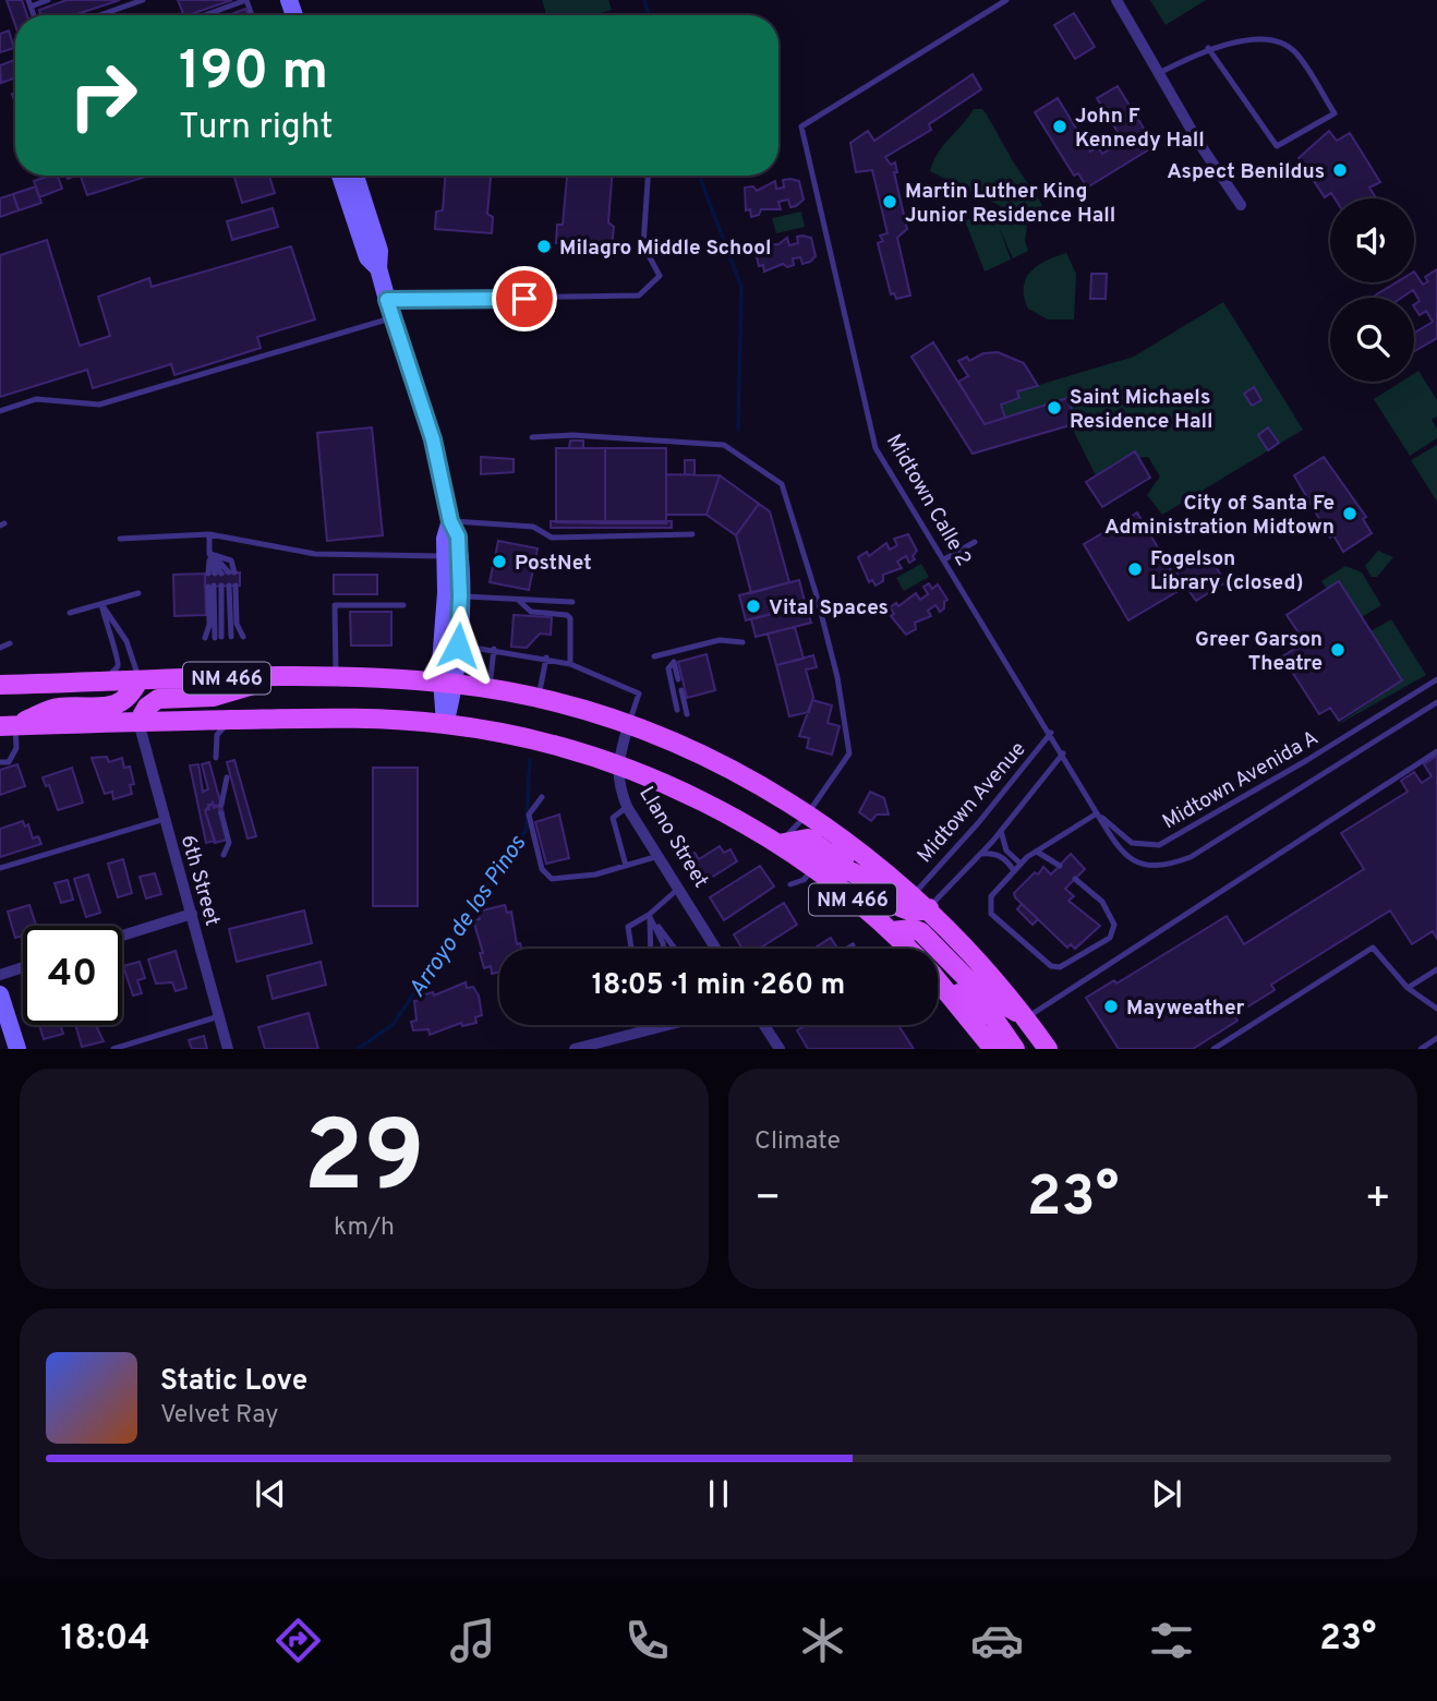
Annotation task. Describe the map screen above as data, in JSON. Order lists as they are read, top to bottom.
{
  "streets": {
    "main road": ["NM 466"],
    "street": ["Llano Street", "6th Street"],
    "lane": ["Midtown Calle 2", "Midtown Avenida A", "Midtown Avenue"]
  },
  "crossings": [
    ["Midtown Calle 2", "Midtown Avenida A"],
    ["Midtown Calle 2", "Midtown Avenue"],
    ["NM 466", "Midtown Avenue"],
    ["NM 466", "Llano Street"],
    ["NM 466", "6th Street"]
  ],
  "water": ["Arroyo de los Pinos"],
  "places": [
    "John F Kennedy Hall",
    "Aspect Benildus",
    "Martin Luther King Junior Residence Hall",
    "Milagro Middle School",
    "Saint Michaels Residence Hall",
    "City of Santa Fe Administration Midtown",
    "PostNet",
    "Fogelson Library (closed)",
    "Vital Spaces",
    "Greer Garson Theatre",
    "Mayweather"
  ],
  "page": {
    "turn": ["190 m", "Turn right"],
    "limit": "40",
    "trip": "18:05 · 1 min · 260 m",
    "tile": [
      ["29", "km/h"],
      "Climate"
    ],
    "heat": ["−", "23°", "+"],
    "song": ["Static Love", "Velvet Ray"],
    "tabs": ["18:04", "23°"]
  }
}
